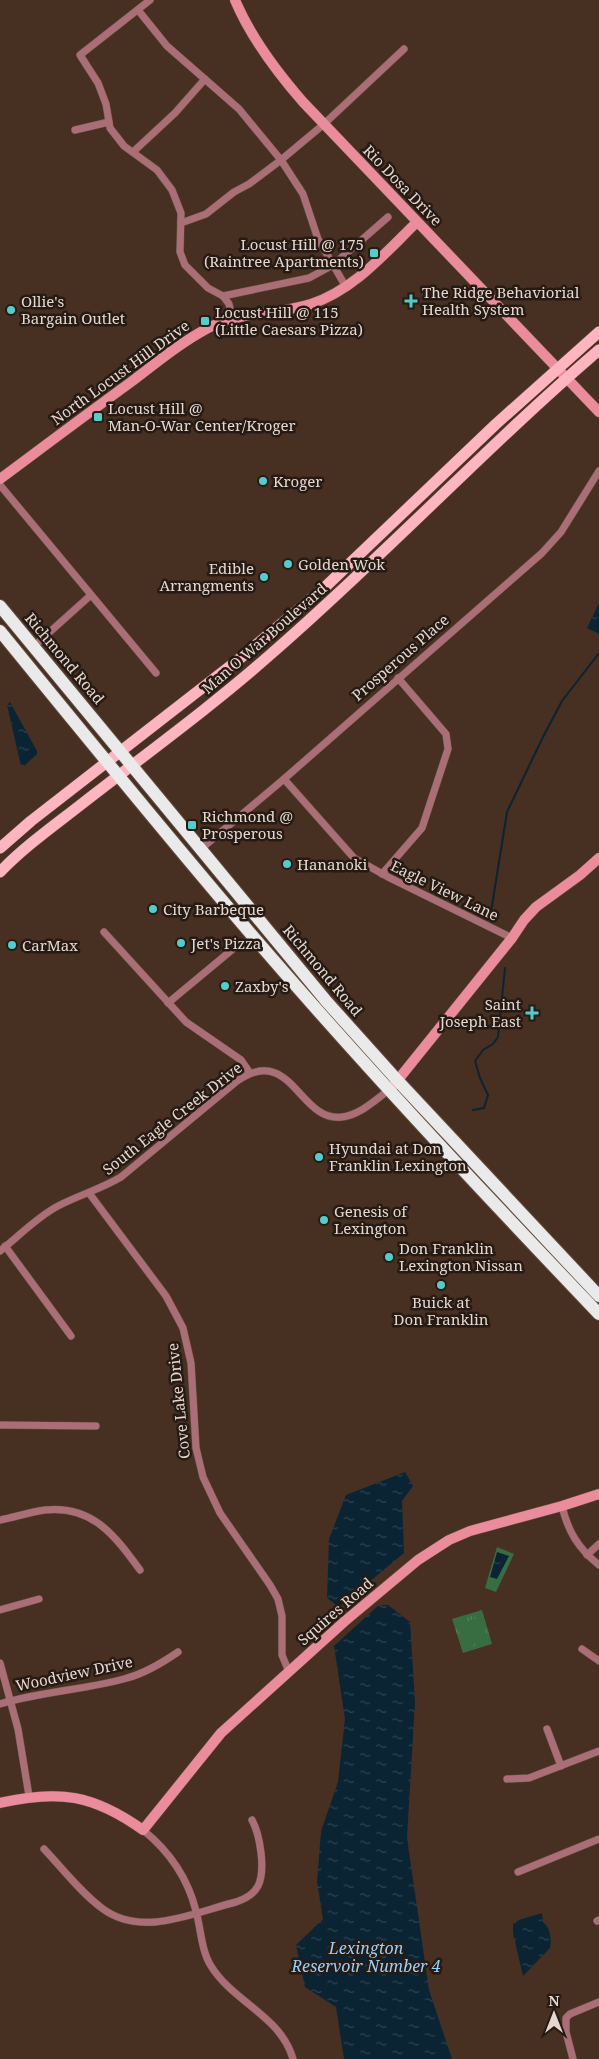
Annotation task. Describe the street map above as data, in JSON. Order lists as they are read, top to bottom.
{
  "streets": {
    "highway": ["Richmond Road"],
    "main road": ["Man O War Boulevard"],
    "street": [
      "Rio Dosa Drive",
      "North Locust Hill Drive",
      "Prosperous Place",
      "Eagle View Lane",
      "South Eagle Creek Drive",
      "Cove Lake Drive",
      "Squires Road",
      "Woodview Drive"
    ]
  },
  "crossings": [
    ["Rio Dosa Drive", "North Locust Hill Drive"],
    ["Rio Dosa Drive", "Man O War Boulevard"],
    ["Man O War Boulevard", "Richmond Road"],
    ["Prosperous Place", "Richmond Road"],
    ["Prosperous Place", "Eagle View Lane"],
    ["Richmond Road", "South Eagle Creek Drive"],
    ["South Eagle Creek Drive", "Cove Lake Drive"],
    ["Cove Lake Drive", "Squires Road"]
  ],
  "water": ["Lexington Reservoir Number 4"],
  "places": {
    "transit": [
      "Locust Hill @ 175 (Raintree Apartments)",
      "Locust Hill @ 115 (Little Caesars Pizza)",
      "Locust Hill @ Man-O-War Center/Kroger",
      "Richmond @ Prosperous"
    ],
    "health": ["The Ridge Behaviorial Health System", "Saint Joseph East"],
    "other": [
      "Ollie's Bargain Outlet",
      "Kroger",
      "Golden Wok",
      "Edible Arrangments",
      "Hananoki",
      "City Barbeque",
      "Jet's Pizza",
      "CarMax",
      "Zaxby's",
      "Hyundai at Don Franklin Lexington",
      "Genesis of Lexington",
      "Don Franklin Lexington Nissan",
      "Buick at Don Franklin"
    ]
  },
  "north": "top"
}
